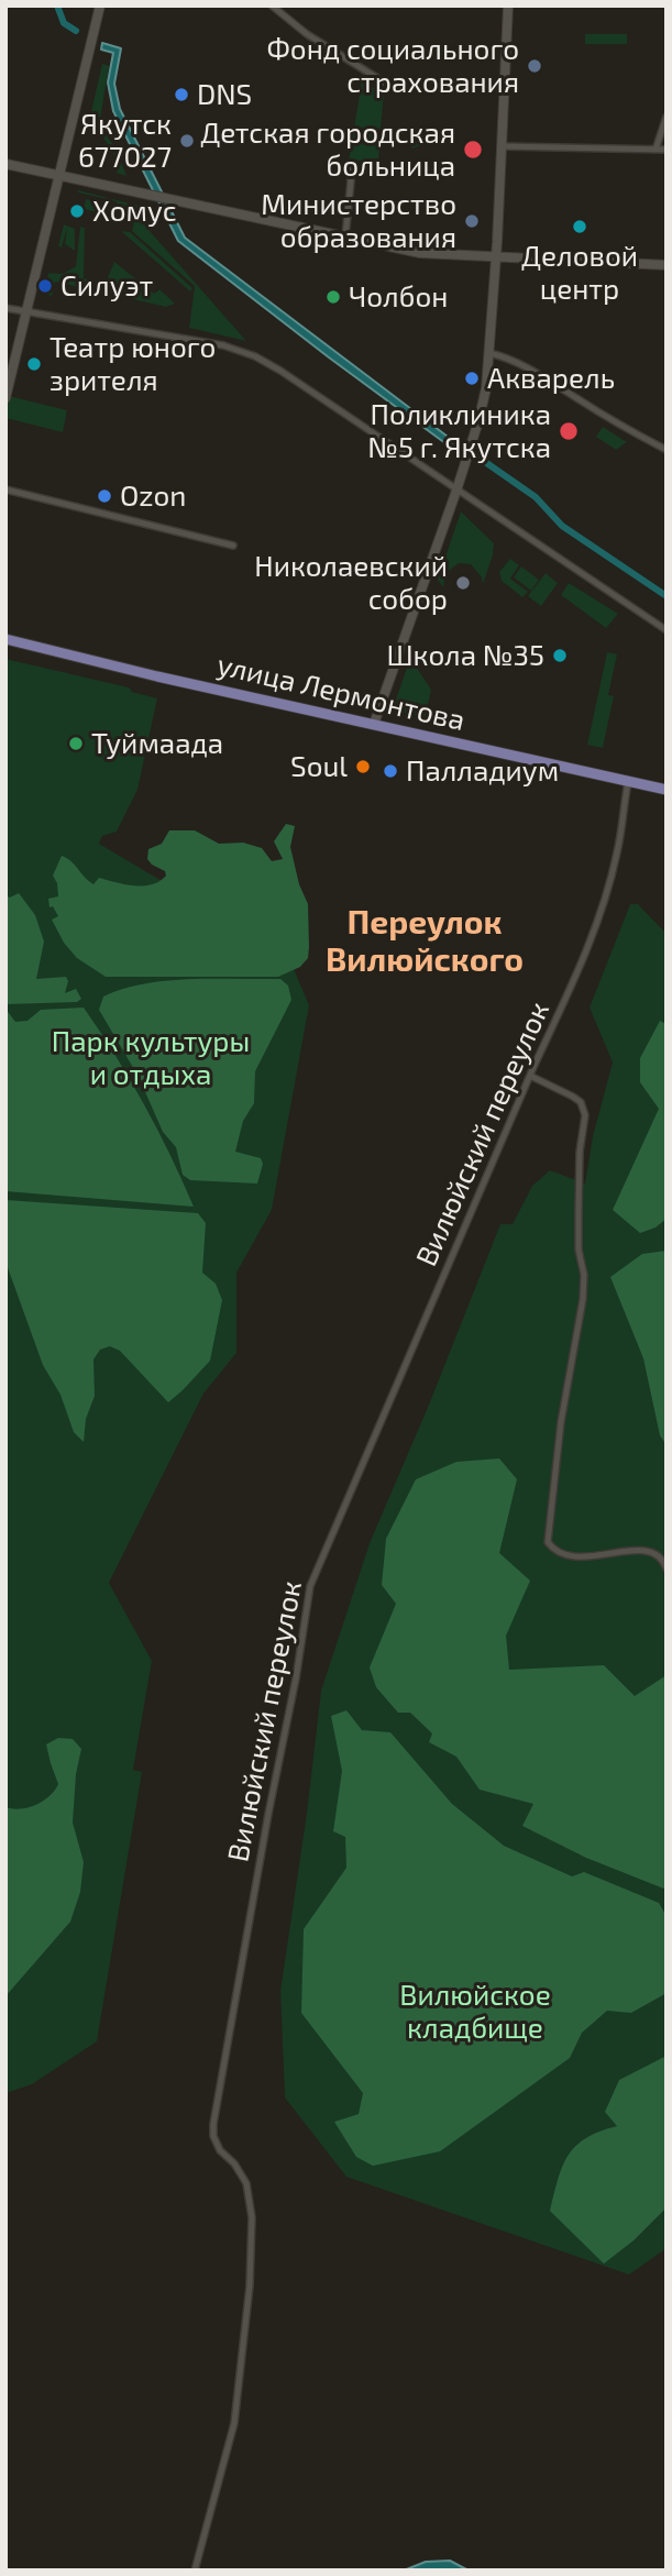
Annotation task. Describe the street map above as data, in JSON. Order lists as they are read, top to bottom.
{
  "streets": {
    "main road": ["улица Лермонтова"],
    "street": ["Вилюйский переулок"]
  },
  "crossings": [
    ["улица Лермонтова", "Вилюйский переулок"]
  ],
  "districts": ["Переулок Вилюйского"],
  "parks": ["Парк культуры и отдыха", "Вилюйское кладбище"],
  "places": [
    "Фонд социального страхования",
    "DNS",
    "Якутск 677027",
    "Детская городская больница",
    "Хомус",
    "Министерство образования",
    "Деловой центр",
    "Силуэт",
    "Чолбон",
    "Театр юного зрителя",
    "Акварель",
    "Поликлиника №5 г. Якутска",
    "Ozon",
    "Николаевский собор",
    "Школа №35",
    "Туймаада",
    "Soul",
    "Палладиум"
  ]
}
